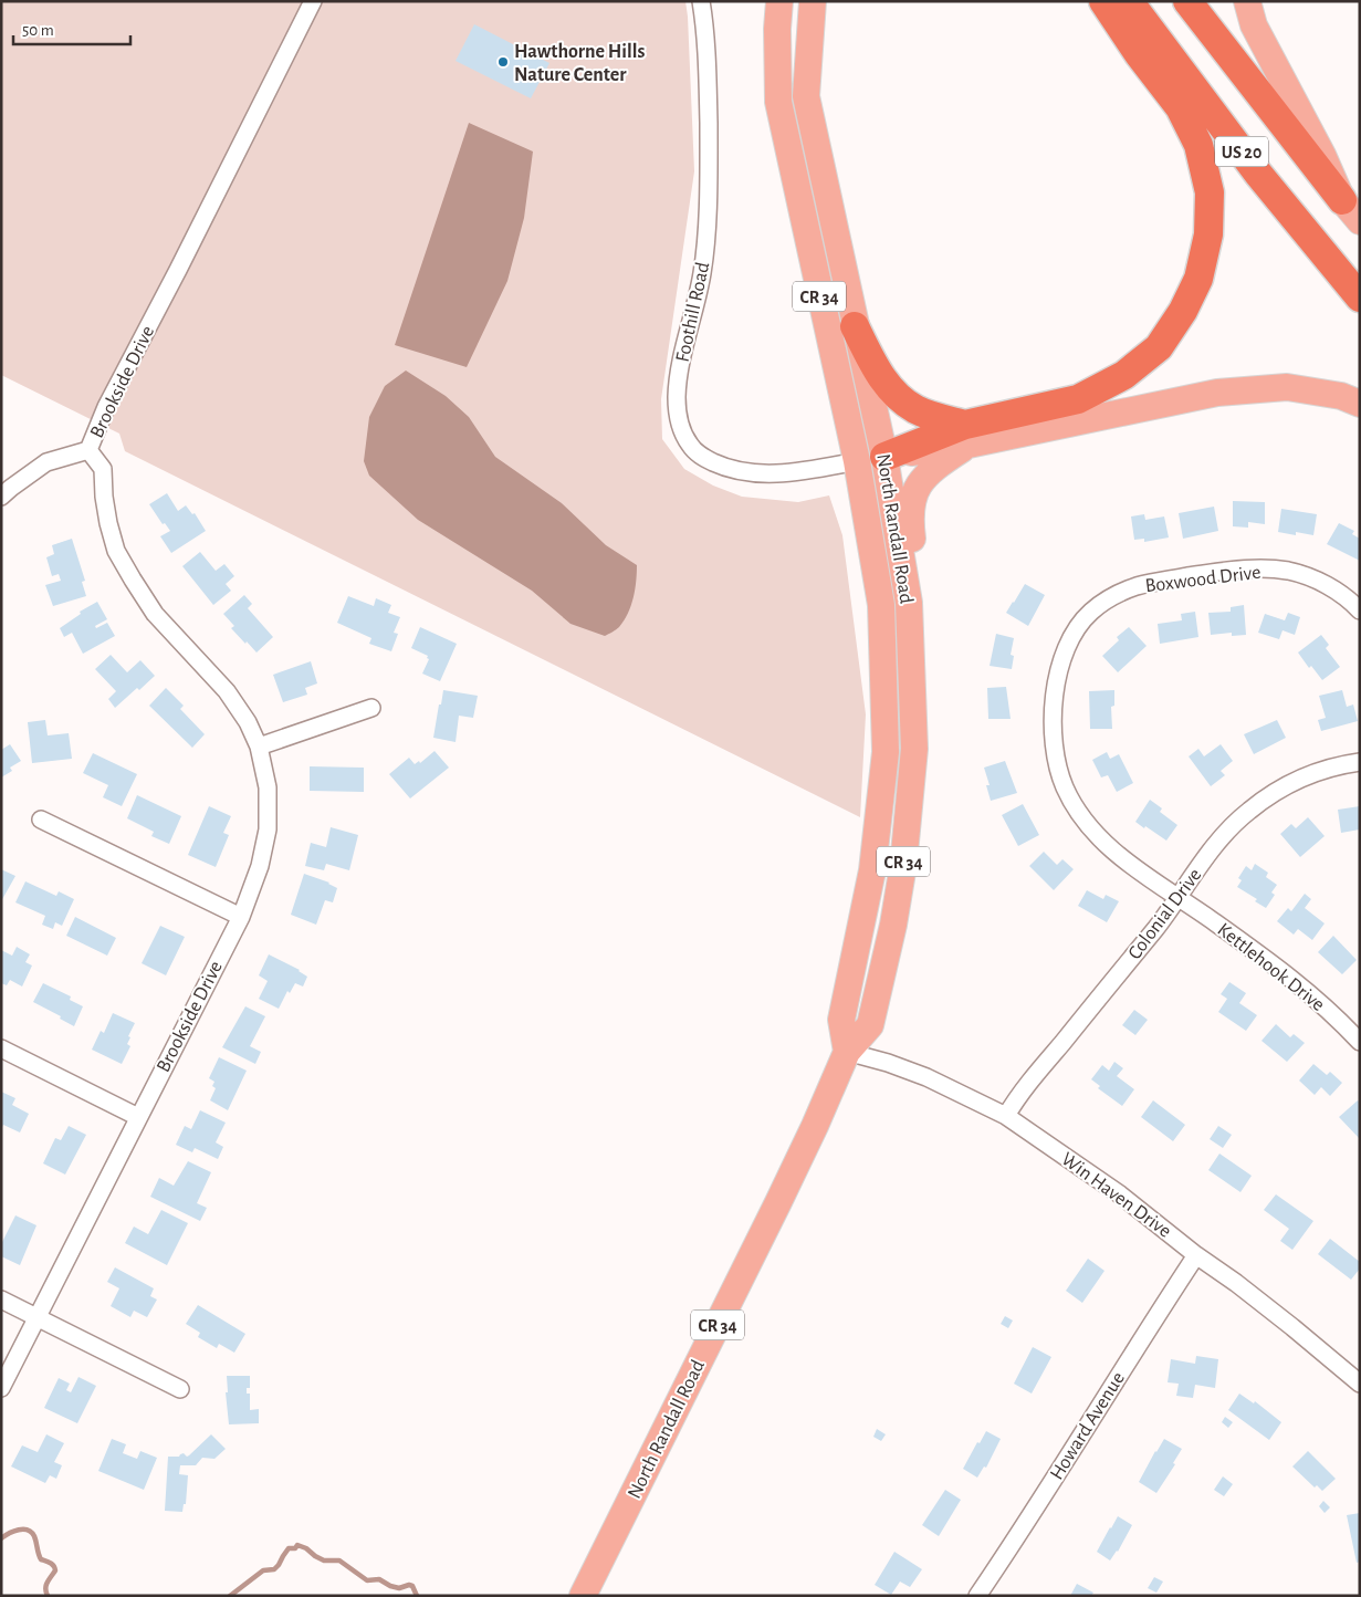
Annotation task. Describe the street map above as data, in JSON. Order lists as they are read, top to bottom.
{
  "streets": {
    "highway": ["US 20"],
    "main road": ["CR 34", "North Randall Road"],
    "street": [
      "Foothill Road",
      "Brookside Drive",
      "Boxwood Drive",
      "Colonial Drive",
      "Kettlehook Drive",
      "Win Haven Drive",
      "Howard Avenue"
    ]
  },
  "crossings": [
    ["Foothill Road", "North Randall Road"],
    ["North Randall Road", "Win Haven Drive"],
    ["Boxwood Drive", "Colonial Drive"],
    ["Boxwood Drive", "Kettlehook Drive"],
    ["Colonial Drive", "Kettlehook Drive"],
    ["Colonial Drive", "Win Haven Drive"],
    ["Win Haven Drive", "Howard Avenue"]
  ],
  "places": ["Hawthorne Hills Nature Center"],
  "scale_bar": "50 m"
}
